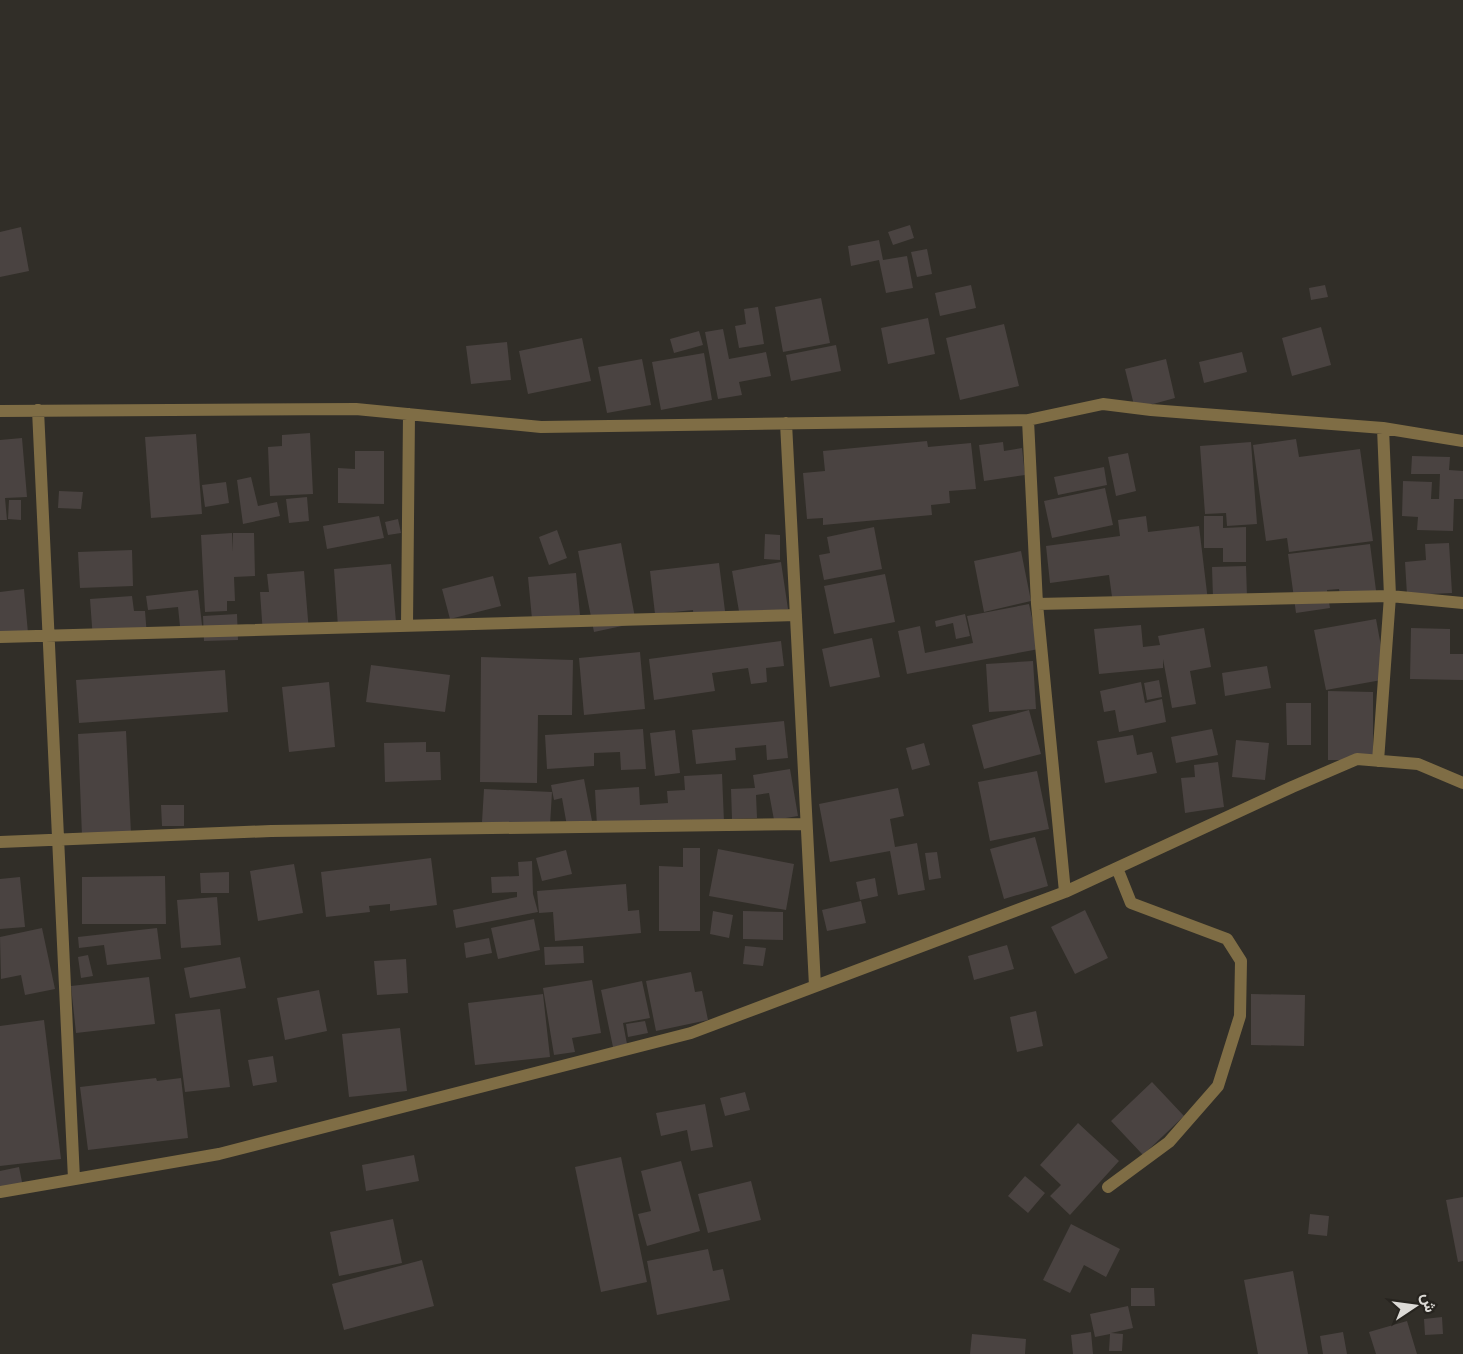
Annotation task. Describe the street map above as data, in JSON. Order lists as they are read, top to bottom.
{
  "north": "right"
}
